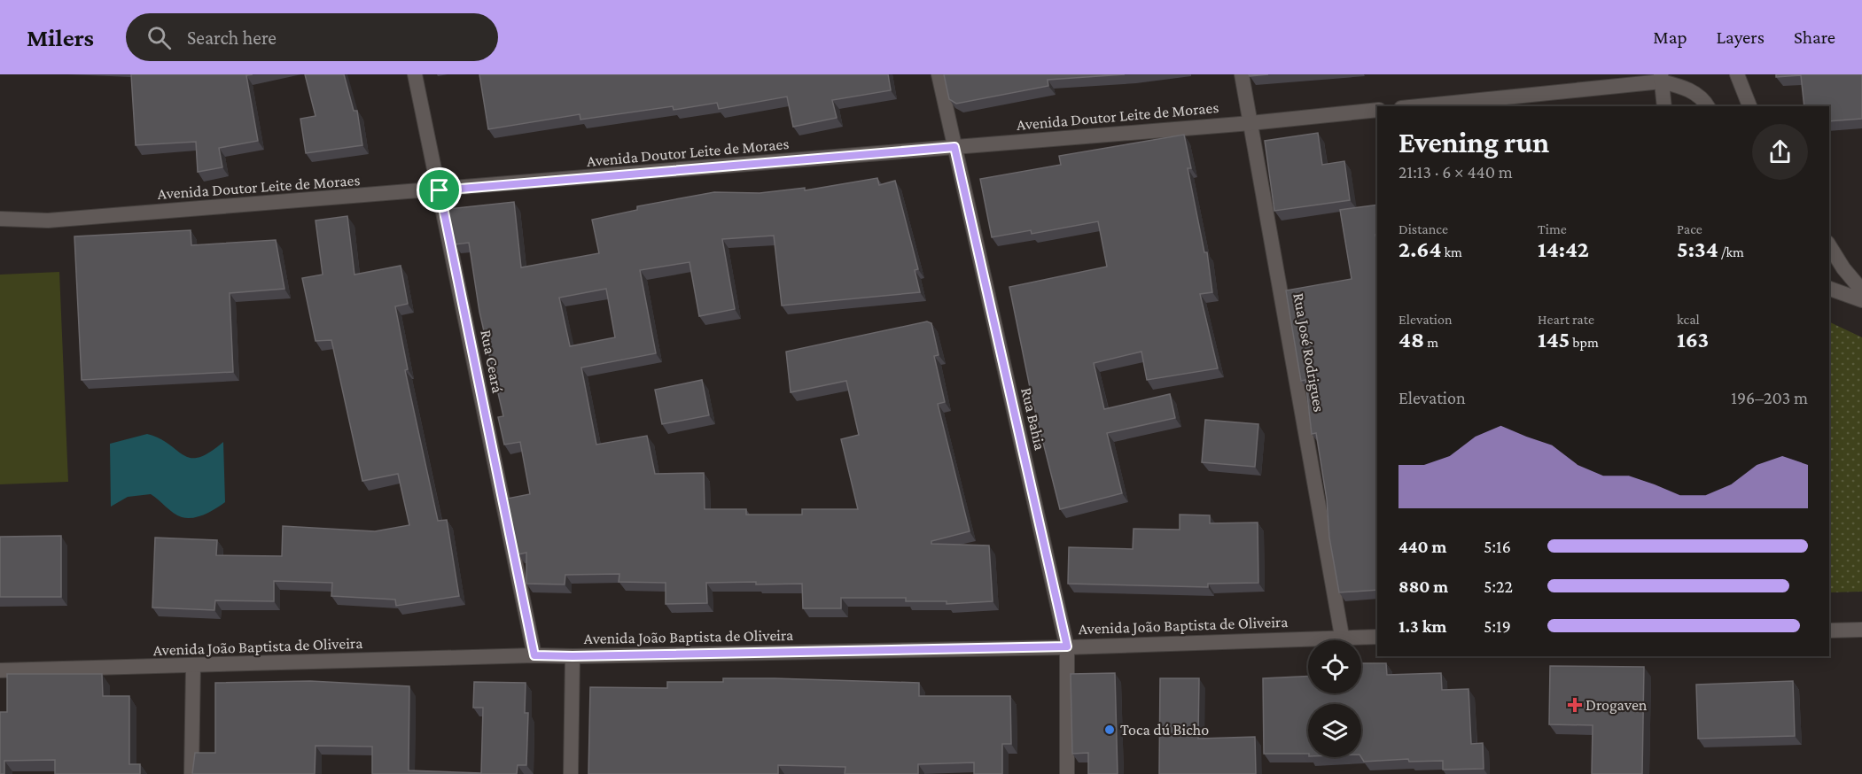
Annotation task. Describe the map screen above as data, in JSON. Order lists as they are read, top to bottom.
{
  "streets": {
    "street": [
      "Avenida Doutor Leite de Moraes",
      "Rua José Rodrigues",
      "Rua Ceará",
      "Rua Bahia",
      "Avenida João Baptista de Oliveira"
    ]
  },
  "crossings": [
    ["Avenida Doutor Leite de Moraes", "Rua José Rodrigues"],
    ["Avenida Doutor Leite de Moraes", "Rua Ceará"],
    ["Avenida Doutor Leite de Moraes", "Rua Bahia"],
    ["Rua José Rodrigues", "Avenida João Baptista de Oliveira"],
    ["Rua Ceará", "Avenida João Baptista de Oliveira"],
    ["Rua Bahia", "Avenida João Baptista de Oliveira"]
  ],
  "places": {
    "health": ["Drogaven"],
    "other": ["Toca dú Bicho"]
  },
  "page": {
    "header": "Milers",
    "search": "Search here",
    "nav": ["Map", "Layers", "Share"],
    "heading": ["Evening run", "21:13 · 6 × 440 m"],
    "stats": [
      ["Distance", "2.64 km"],
      ["Time", "14:42"],
      ["Pace", "5:34 /km"],
      ["Elevation", "48 m"],
      ["Heart rate", "145 bpm"],
      ["kcal", "163"]
    ],
    "chart": ["Elevation", "196–203 m"],
    "list": [
      {
        "name": "440 m",
        "note": "5:16"
      },
      {
        "name": "880 m",
        "note": "5:22"
      },
      {
        "name": "1.3 km",
        "note": "5:19"
      }
    ]
  }
}
